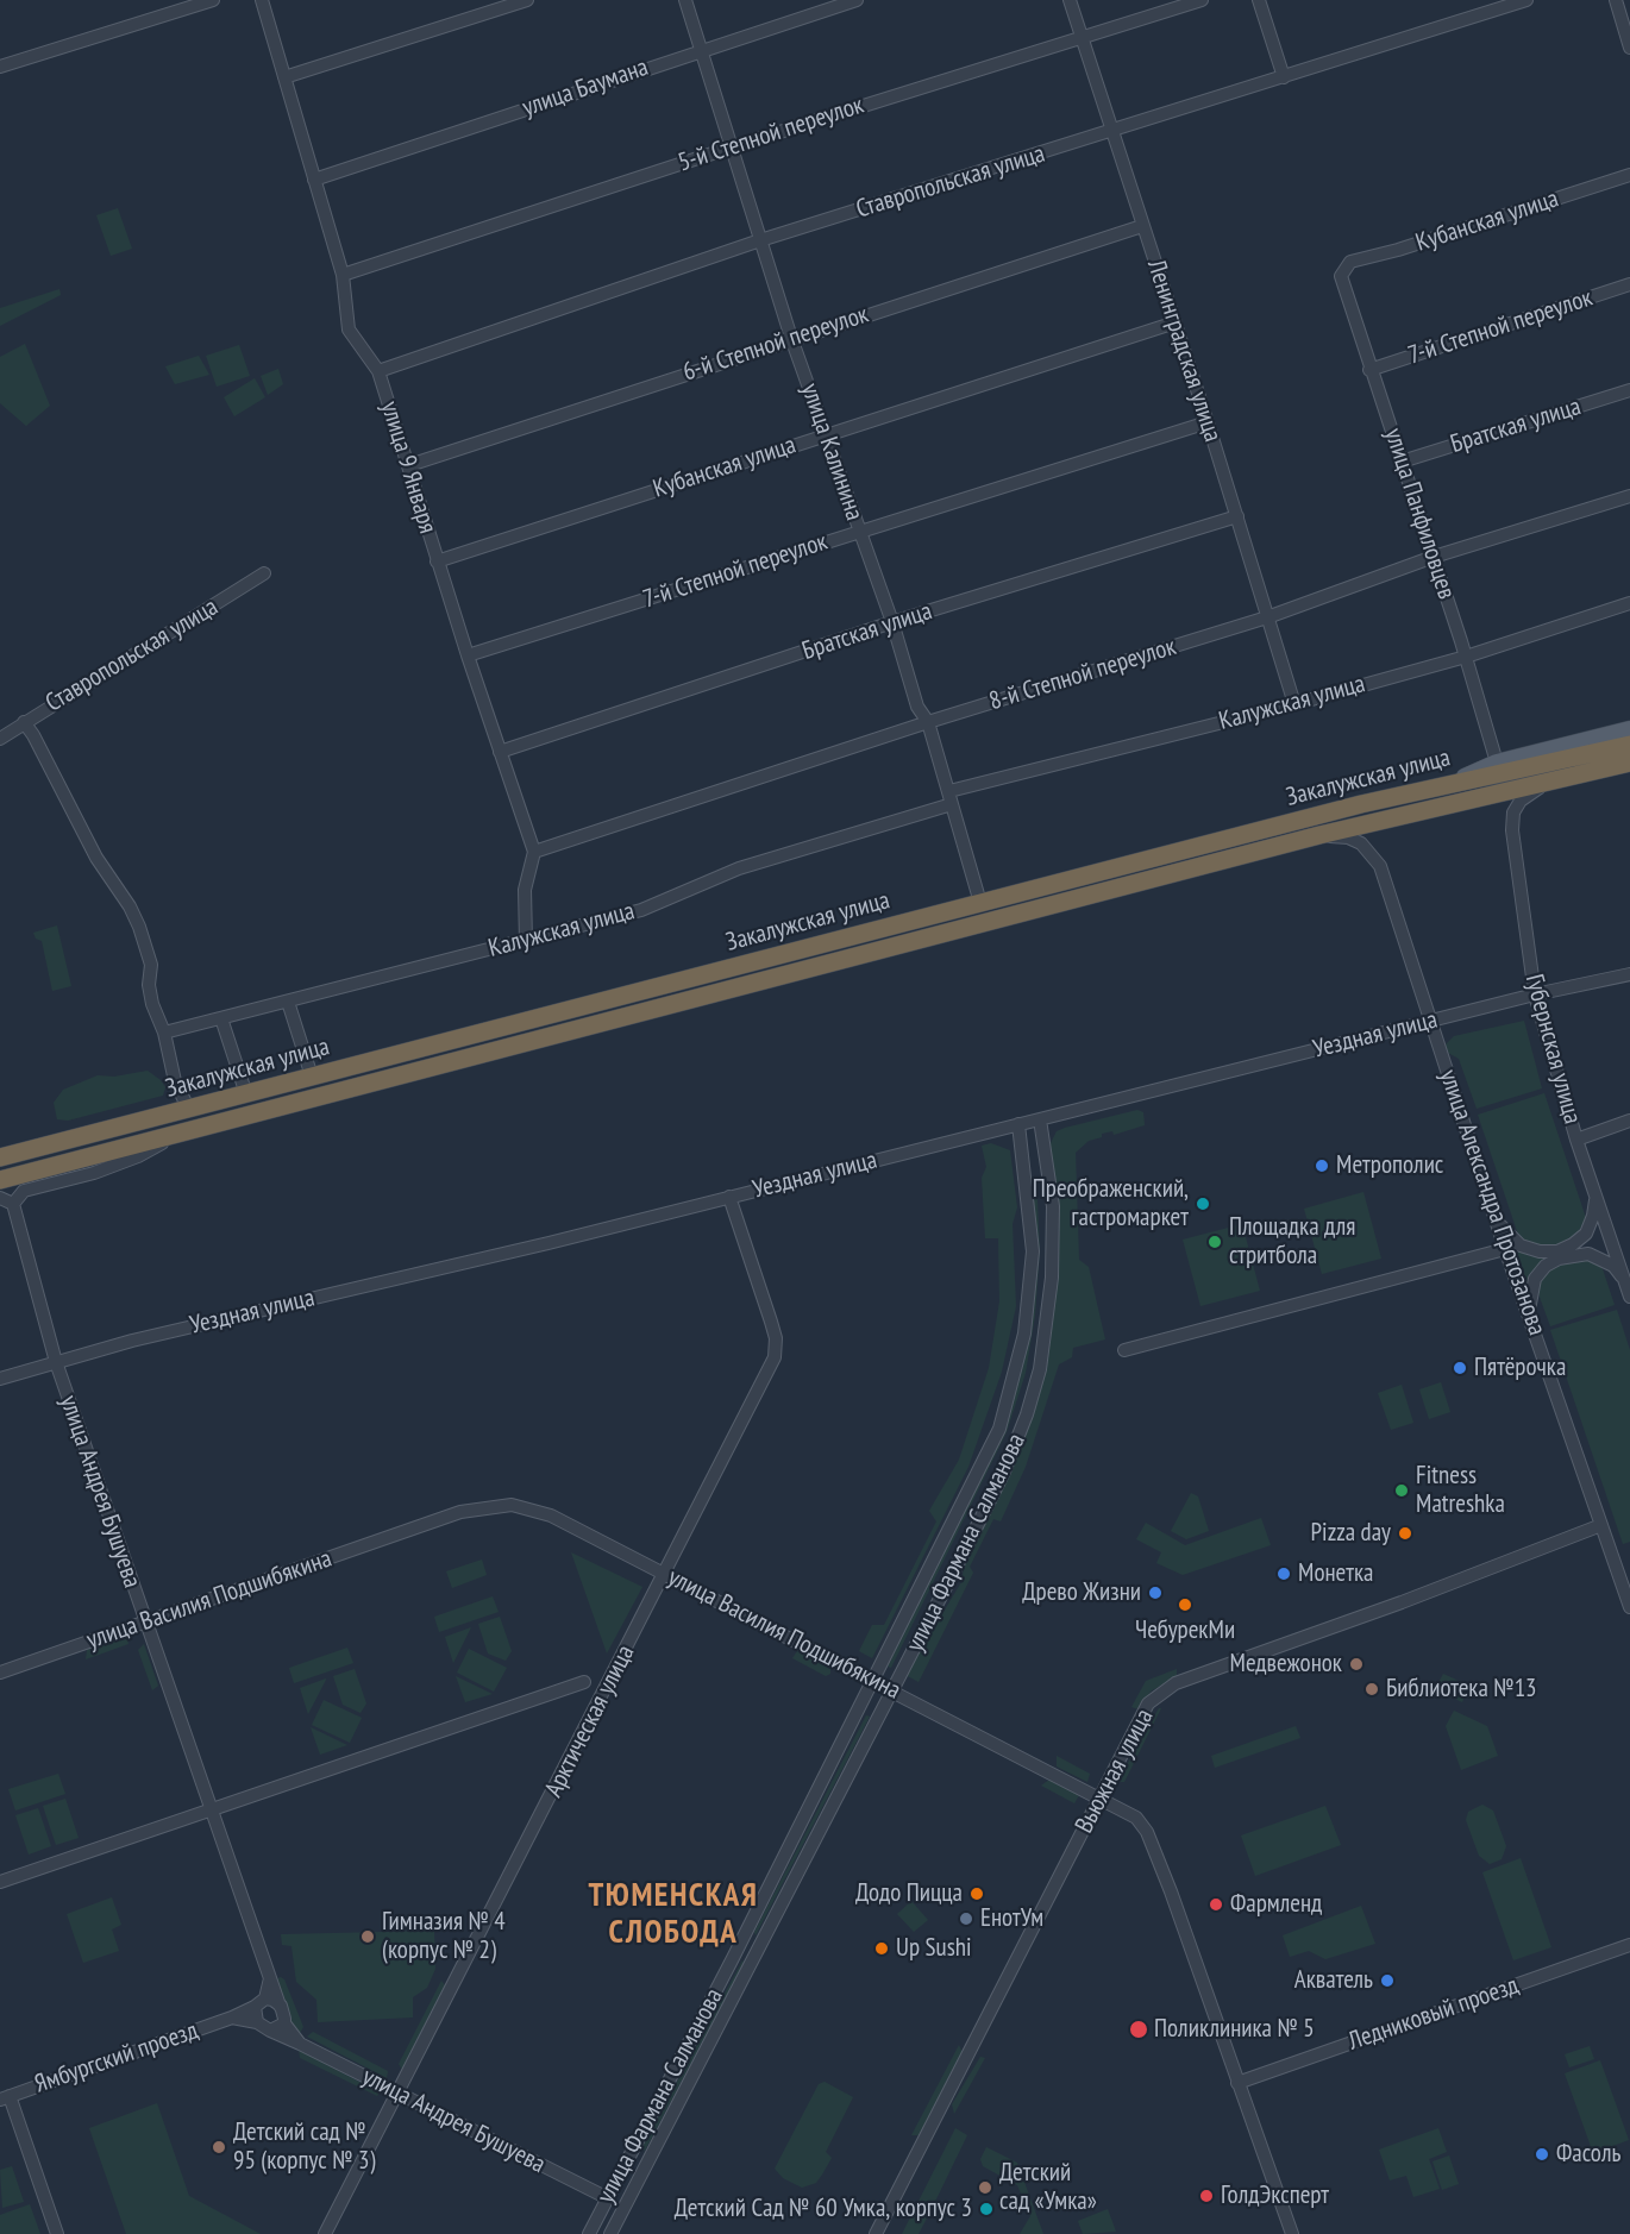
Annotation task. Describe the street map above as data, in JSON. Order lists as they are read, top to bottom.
{
  "streets": {
    "highway": ["Закалужская улица"],
    "street": [
      "улица Баумана",
      "5-й Степной переулок",
      "Ставропольская улица",
      "Кубанская улица",
      "7-й Степной переулок",
      "6-й Степной переулок",
      "Ленинградская улица",
      "Братская улица",
      "улица Калинина",
      "улица 9 Января",
      "улица Панфиловцев",
      "8-й Степной переулок",
      "Калужская улица",
      "Уездная улица",
      "Губернская улица",
      "улица Александра Протозанова",
      "улица Андрея Бушуева",
      "улица Фармана Салманова",
      "улица Василия Подшибякина",
      "Арктическая улица",
      "Вьюжная улица",
      "Ледниковый проезд",
      "Ямбургский проезд"
    ]
  },
  "crossings": [
    ["улица Баумана", "улица Калинина"],
    ["улица Баумана", "улица 9 Января"],
    ["5-й Степной переулок", "Ленинградская улица"],
    ["5-й Степной переулок", "улица Калинина"],
    ["5-й Степной переулок", "улица 9 Января"],
    ["Ставропольская улица", "Ленинградская улица"],
    ["Ставропольская улица", "улица Калинина"],
    ["Ставропольская улица", "улица 9 Января"],
    ["Кубанская улица", "Ленинградская улица"],
    ["Кубанская улица", "улица Калинина"],
    ["Кубанская улица", "улица 9 Января"],
    ["Кубанская улица", "улица Панфиловцев"],
    ["7-й Степной переулок", "Ленинградская улица"],
    ["7-й Степной переулок", "улица Калинина"],
    ["7-й Степной переулок", "улица 9 Января"],
    ["7-й Степной переулок", "улица Панфиловцев"],
    ["6-й Степной переулок", "Ленинградская улица"],
    ["6-й Степной переулок", "улица Калинина"],
    ["6-й Степной переулок", "улица 9 Января"],
    ["Ленинградская улица", "Братская улица"],
    ["Ленинградская улица", "8-й Степной переулок"],
    ["Ленинградская улица", "Калужская улица"],
    ["Братская улица", "улица Калинина"],
    ["Братская улица", "улица 9 Января"],
    ["Братская улица", "улица Панфиловцев"],
    ["улица Калинина", "8-й Степной переулок"],
    ["улица Калинина", "Калужская улица"],
    ["улица Калинина", "Закалужская улица"],
    ["улица 9 Января", "8-й Степной переулок"],
    ["улица Панфиловцев", "8-й Степной переулок"],
    ["улица Панфиловцев", "Калужская улица"],
    ["Уездная улица", "Губернская улица"],
    ["Уездная улица", "улица Александра Протозанова"],
    ["Уездная улица", "улица Андрея Бушуева"],
    ["Уездная улица", "улица Фармана Салманова"],
    ["Уездная улица", "Арктическая улица"],
    ["улица Александра Протозанова", "Вьюжная улица"],
    ["улица Андрея Бушуева", "улица Фармана Салманова"],
    ["улица Андрея Бушуева", "улица Василия Подшибякина"],
    ["улица Андрея Бушуева", "Арктическая улица"],
    ["улица Андрея Бушуева", "Ямбургский проезд"],
    ["улица Фармана Салманова", "улица Василия Подшибякина"],
    ["улица Василия Подшибякина", "Арктическая улица"],
    ["улица Василия Подшибякина", "Вьюжная улица"],
    ["улица Василия Подшибякина", "Ледниковый проезд"]
  ],
  "districts": ["ТЮМЕНСКАЯ СЛОБОДА"],
  "places": [
    "Метрополис",
    "Преображенский, гастромаркет",
    "Площадка для стритбола",
    "Пятёрочка",
    "Fitness Matreshka",
    "Pizza day",
    "Монетка",
    "Древо Жизни",
    "ЧебурекМи",
    "Медвежонок",
    "Библиотека №13",
    "Додо Пицца",
    "Фармленд",
    "ЕнотУм",
    "Гимназия № 4 (корпус № 2)",
    "Up Sushi",
    "Акватель",
    "Поликлиника № 5",
    "Детский сад № 95 (корпус № 3)",
    "Фасоль",
    "Детский сад «Умка»",
    "ГолдЭксперт",
    "Детский Сад № 60 Умка, корпус 3"
  ]
}
